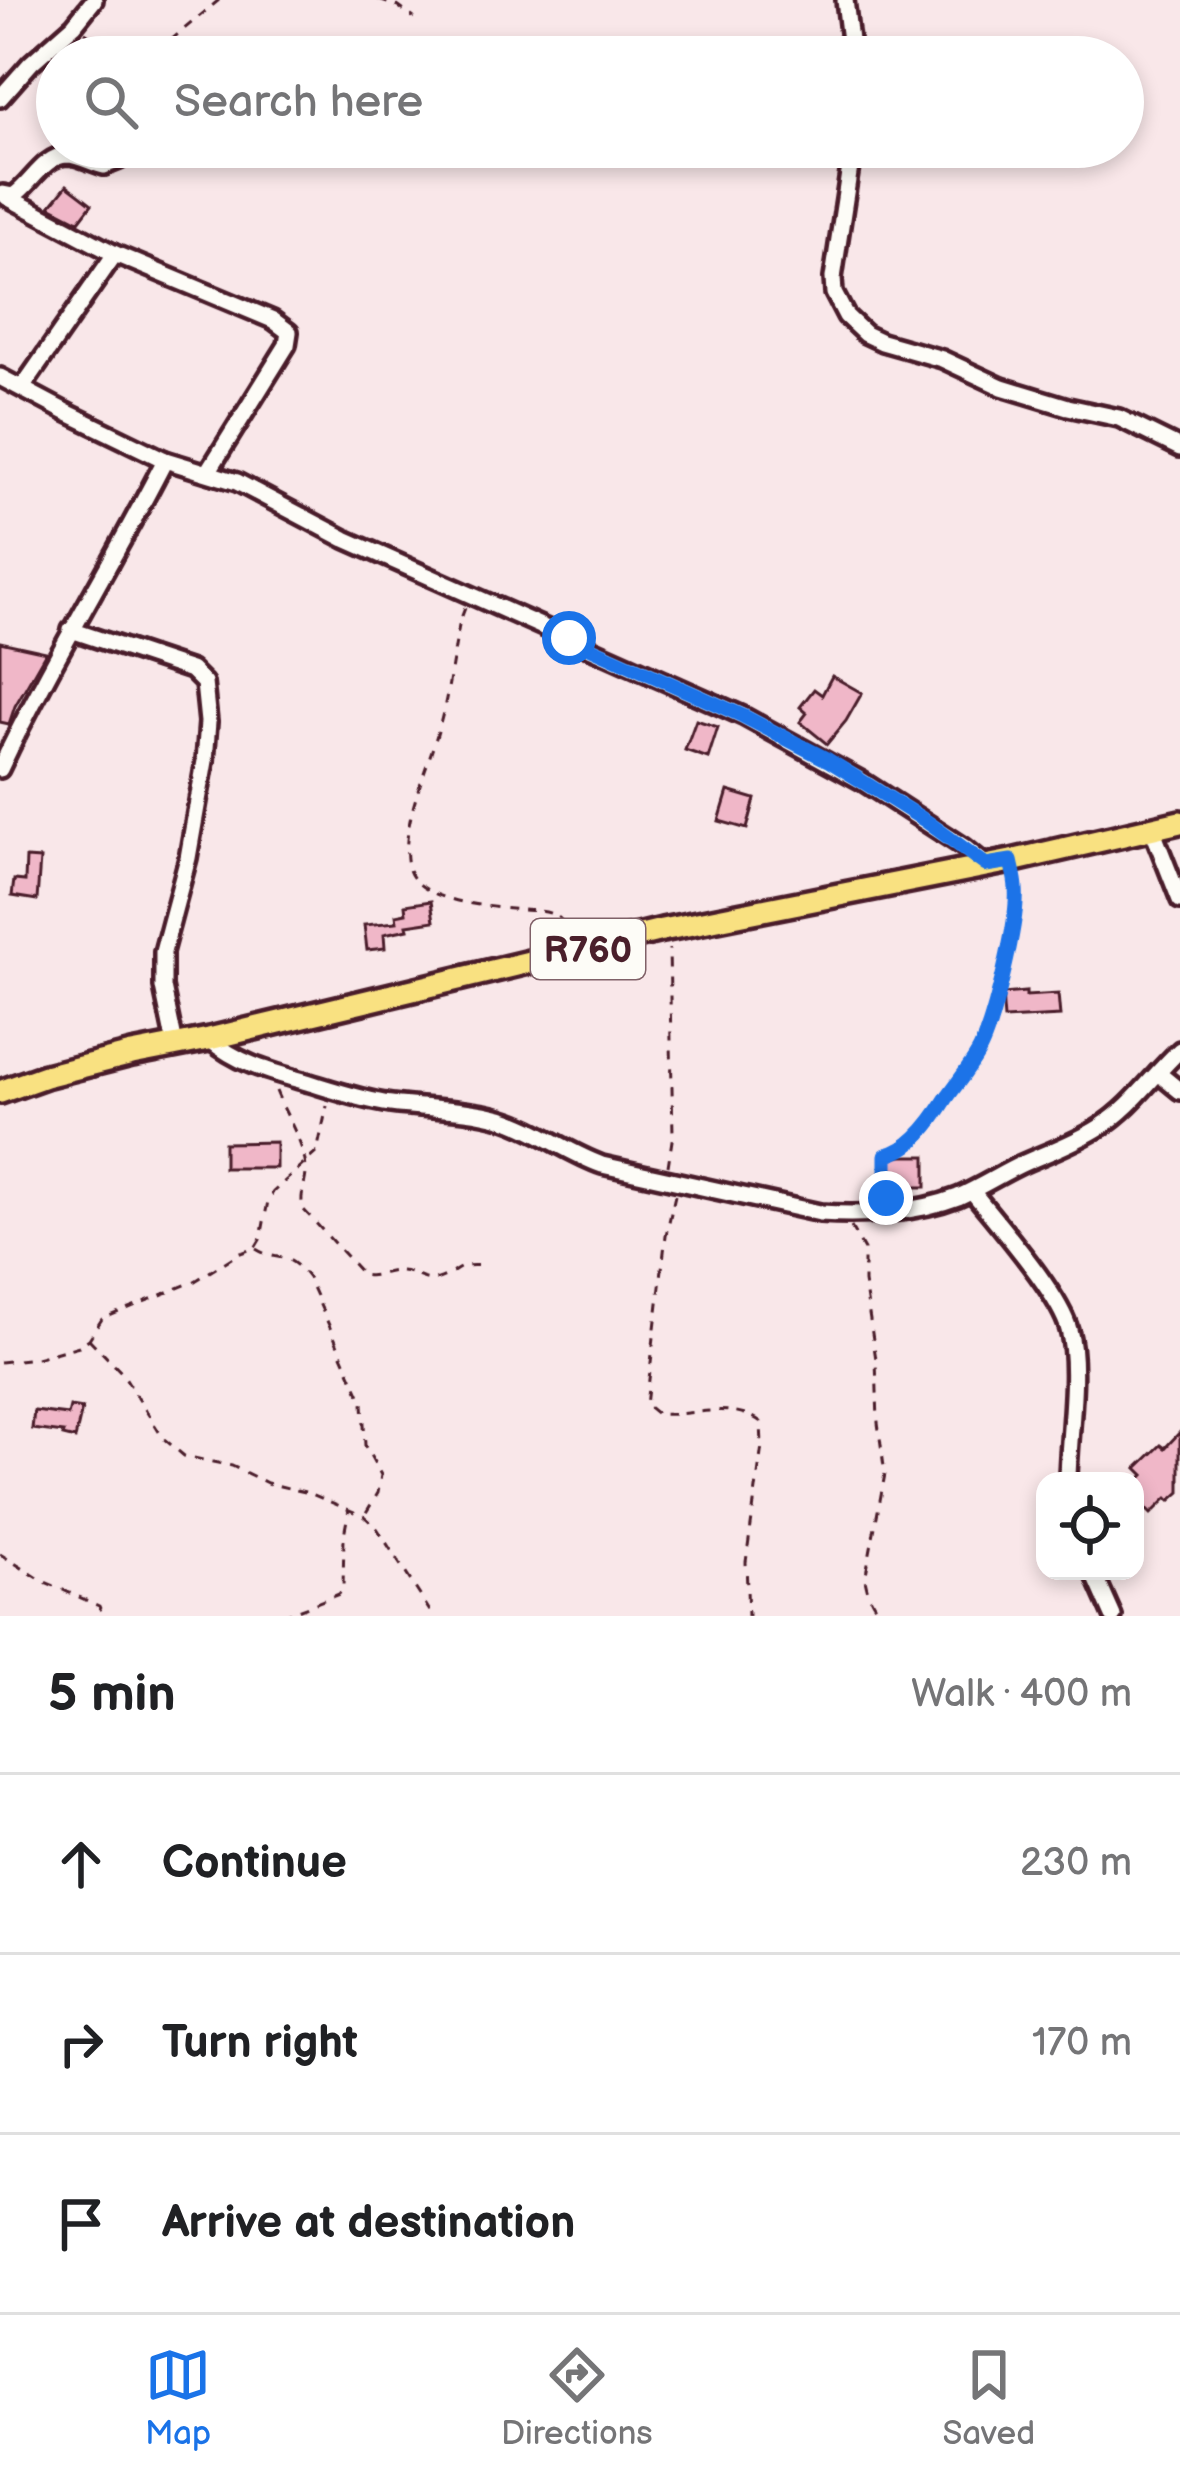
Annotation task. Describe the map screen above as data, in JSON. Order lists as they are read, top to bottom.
{
  "streets": {
    "main road": ["R760"]
  },
  "page": {
    "search": "Search here",
    "heading": ["5 min", "Walk · 400 m"],
    "list": [
      ["Continue", "230 m"],
      ["Turn right", "170 m"],
      "Arrive at destination"
    ],
    "nav": ["Map", "Directions", "Saved"]
  }
}
